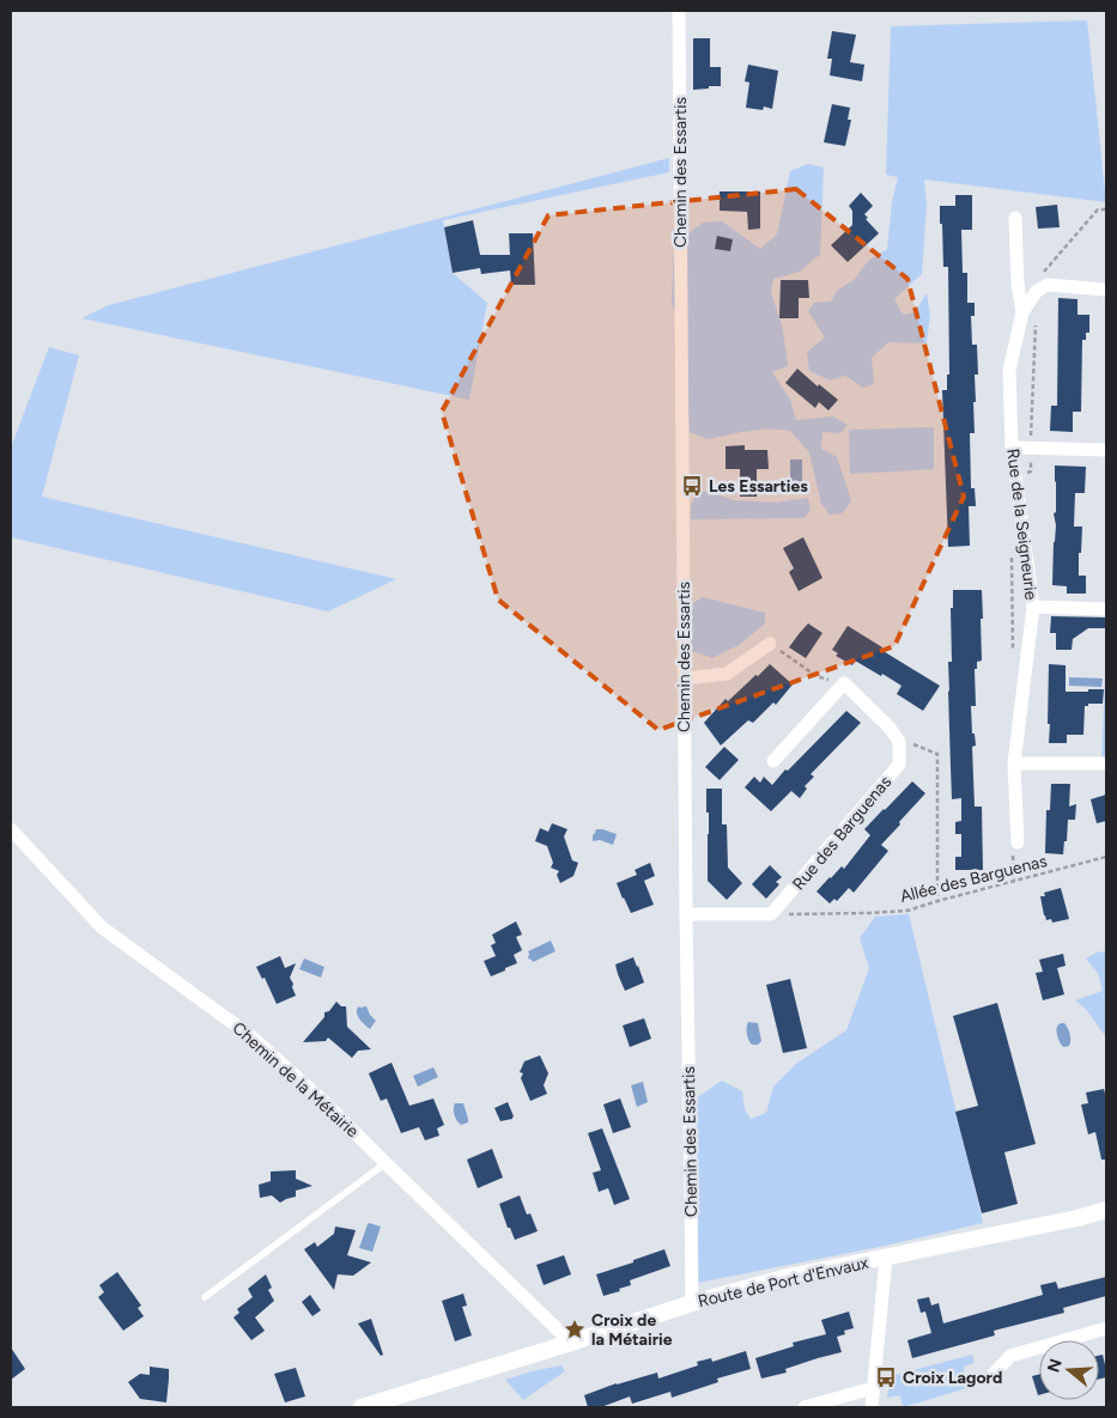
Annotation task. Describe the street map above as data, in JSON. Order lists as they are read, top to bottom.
{
  "streets": {
    "street": [
      "Chemin des Essartis",
      "Rue de la Seigneurie",
      "Rue des Barguenas",
      "Chemin de la Métairie",
      "Route de Port d'Envaux"
    ],
    "path": ["Allée des Barguenas"]
  },
  "crossings": [
    ["Chemin des Essartis", "Route de Port d'Envaux"],
    ["Rue des Barguenas", "Allée des Barguenas"],
    ["Chemin de la Métairie", "Route de Port d'Envaux"]
  ],
  "places": {
    "bus stop": ["Les Essarties", "Croix Lagord"],
    "place": ["Croix de la Métairie"]
  },
  "north": "left"
}
